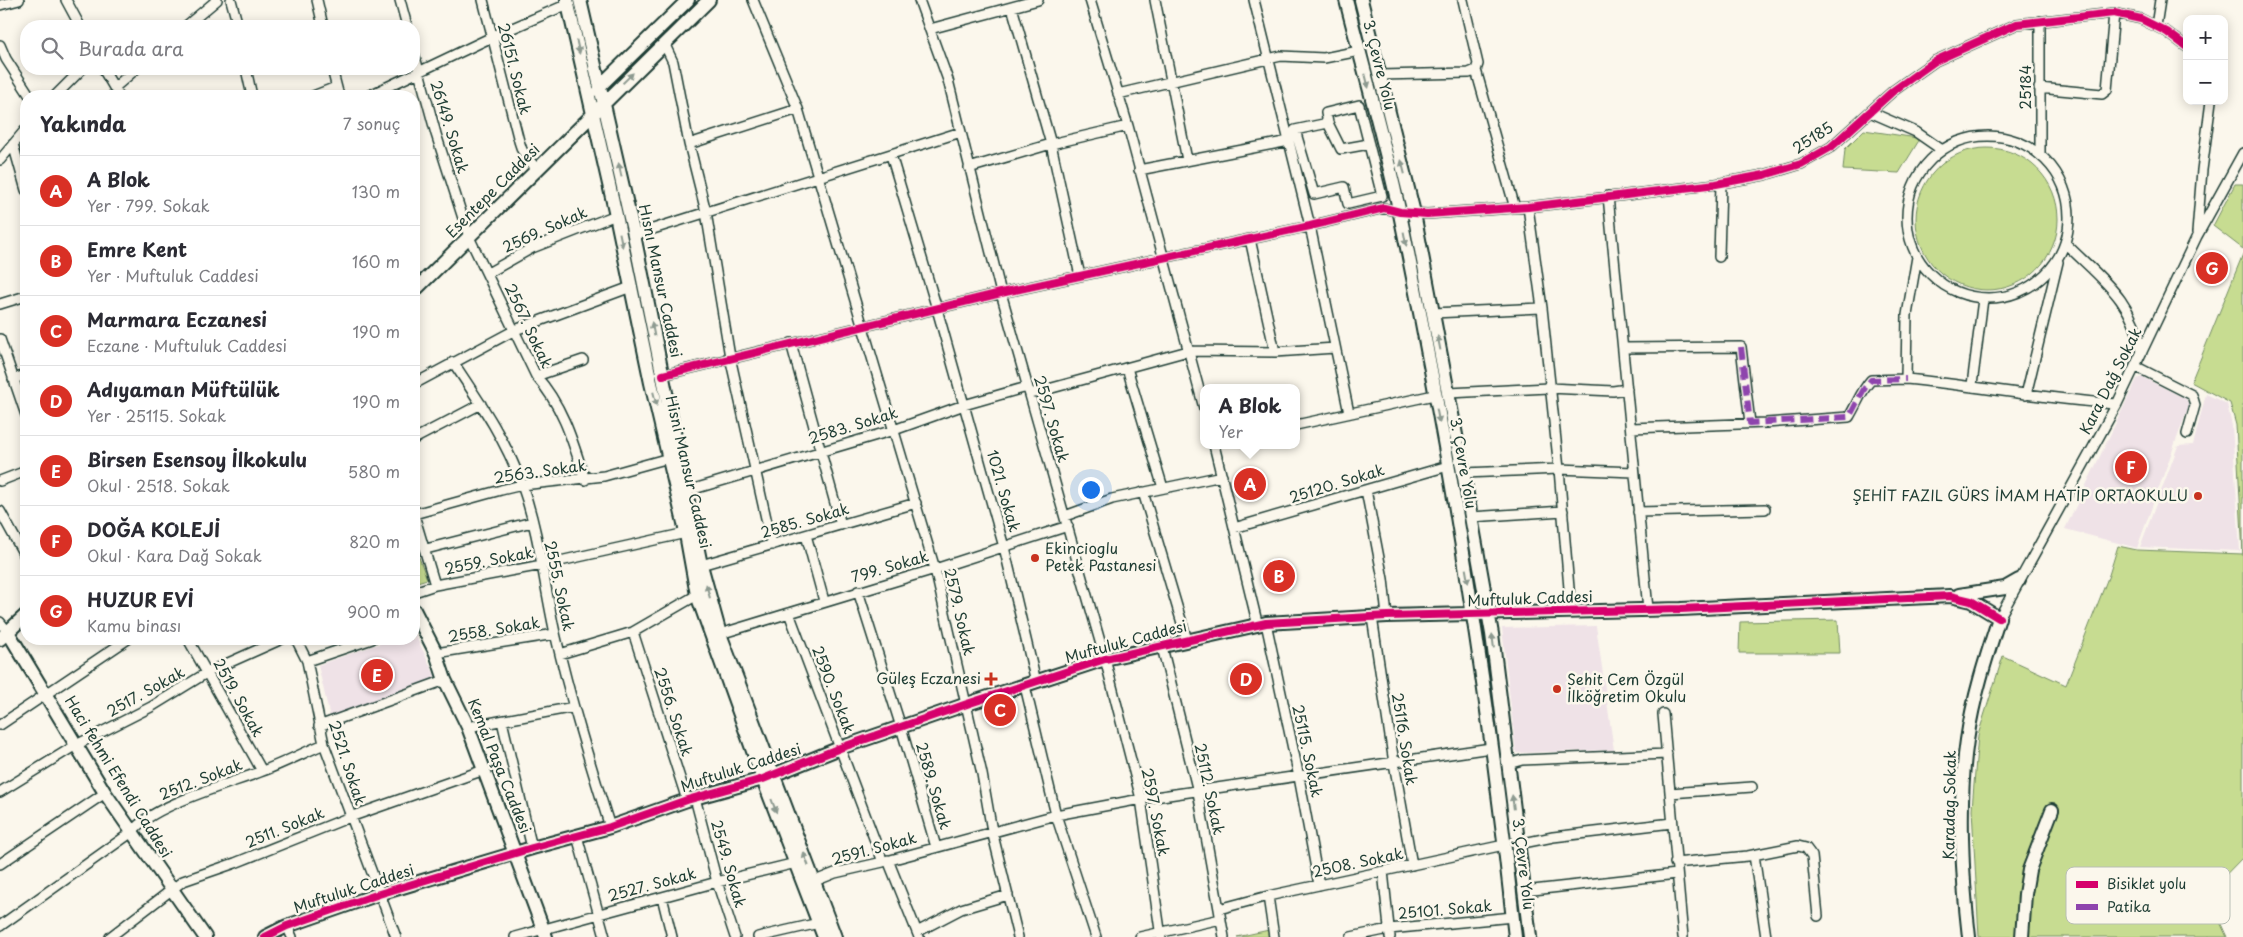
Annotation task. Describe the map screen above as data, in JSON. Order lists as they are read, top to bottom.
{
  "streets": {
    "main road": [
      "3. Çevre Yolu",
      "Esentepe Caddesi",
      "Hısnı Mansur Caddesi",
      "Hisni Mansur Caddesi",
      "Muftuluk Caddesi",
      "Kemal Paşa Caddesi",
      "Haci fehmi Efendi Caddesi",
      "Karadag Sokak"
    ],
    "street": [
      "26151. Sokak",
      "25184",
      "26149. Sokak",
      "25185",
      "2569. Sokak",
      "2567. Sokak",
      "Kara Dağ Sokak",
      "2597. Sokak",
      "2583. Sokak",
      "2563. Sokak",
      "25120. Sokak",
      "1021. Sokak",
      "2585. Sokak",
      "2559. Sokak",
      "799. Sokak",
      "2555. Sokak",
      "2579. Sokak",
      "2558. Sokak",
      "2590. Sokak",
      "2517. Sokak",
      "2519. Sokak",
      "2556. Sokak",
      "25116. Sokak",
      "25115. Sokak",
      "2521. Sokak",
      "2512. Sokak",
      "2589. Sokak",
      "25112. Sokak",
      "2511. Sokak",
      "2591. Sokak",
      "2508. Sokak",
      "2549. Sokak",
      "2527. Sokak",
      "25101. Sokak"
    ]
  },
  "crossings": [
    ["3. Çevre Yolu", "25185"],
    ["3. Çevre Yolu", "25120. Sokak"],
    ["3. Çevre Yolu", "Muftuluk Caddesi"],
    ["3. Çevre Yolu", "2591. Sokak"],
    ["3. Çevre Yolu", "2508. Sokak"],
    ["3. Çevre Yolu", "25101. Sokak"],
    ["26151. Sokak", "Esentepe Caddesi"],
    ["25184", "25185"],
    ["26149. Sokak", "Esentepe Caddesi"],
    ["26149. Sokak", "2567. Sokak"],
    ["25185", "Hısnı Mansur Caddesi"],
    ["25185", "2597. Sokak"],
    ["25185", "1021. Sokak"],
    ["25185", "2579. Sokak"],
    ["Esentepe Caddesi", "Hısnı Mansur Caddesi"],
    ["Esentepe Caddesi", "2567. Sokak"],
    ["Esentepe Caddesi", "Hisni Mansur Caddesi"],
    ["2569. Sokak", "2567. Sokak"],
    ["2569. Sokak", "Hisni Mansur Caddesi"],
    ["Hısnı Mansur Caddesi", "2583. Sokak"],
    ["Hısnı Mansur Caddesi", "Hisni Mansur Caddesi"],
    ["Hısnı Mansur Caddesi", "2585. Sokak"],
    ["Hısnı Mansur Caddesi", "799. Sokak"],
    ["Hısnı Mansur Caddesi", "Muftuluk Caddesi"],
    ["Hısnı Mansur Caddesi", "2591. Sokak"],
    ["2567. Sokak", "2563. Sokak"],
    ["Kara Dağ Sokak", "Muftuluk Caddesi"],
    ["Kara Dağ Sokak", "Karadag Sokak"],
    ["2597. Sokak", "2583. Sokak"],
    ["2597. Sokak", "799. Sokak"],
    ["2597. Sokak", "Muftuluk Caddesi"],
    ["2597. Sokak", "2591. Sokak"],
    ["2583. Sokak", "1021. Sokak"],
    ["2583. Sokak", "2579. Sokak"],
    ["2563. Sokak", "Hisni Mansur Caddesi"],
    ["2563. Sokak", "2555. Sokak"],
    ["Hisni Mansur Caddesi", "2559. Sokak"],
    ["Hisni Mansur Caddesi", "Muftuluk Caddesi"],
    ["Hisni Mansur Caddesi", "2527. Sokak"],
    ["25120. Sokak", "25115. Sokak"],
    ["1021. Sokak", "799. Sokak"],
    ["1021. Sokak", "Muftuluk Caddesi"],
    ["1021. Sokak", "2591. Sokak"],
    ["2585. Sokak", "2579. Sokak"],
    ["2559. Sokak", "2555. Sokak"],
    ["799. Sokak", "2579. Sokak"],
    ["799. Sokak", "2590. Sokak"],
    ["799. Sokak", "2589. Sokak"],
    ["2555. Sokak", "Muftuluk Caddesi"],
    ["2555. Sokak", "2558. Sokak"],
    ["Muftuluk Caddesi", "2579. Sokak"],
    ["Muftuluk Caddesi", "2590. Sokak"],
    ["Muftuluk Caddesi", "2556. Sokak"],
    ["Muftuluk Caddesi", "25116. Sokak"],
    ["Muftuluk Caddesi", "25115. Sokak"],
    ["Muftuluk Caddesi", "2521. Sokak"],
    ["Muftuluk Caddesi", "Kemal Paşa Caddesi"],
    ["Muftuluk Caddesi", "2589. Sokak"],
    ["Muftuluk Caddesi", "25112. Sokak"],
    ["Muftuluk Caddesi", "Karadag Sokak"],
    ["Muftuluk Caddesi", "2549. Sokak"],
    ["2579. Sokak", "2591. Sokak"],
    ["2558. Sokak", "Kemal Paşa Caddesi"],
    ["2590. Sokak", "2591. Sokak"],
    ["2517. Sokak", "2519. Sokak"],
    ["2517. Sokak", "Haci fehmi Efendi Caddesi"],
    ["2519. Sokak", "2512. Sokak"],
    ["2556. Sokak", "2549. Sokak"],
    ["25116. Sokak", "2591. Sokak"],
    ["25116. Sokak", "2508. Sokak"],
    ["25115. Sokak", "2591. Sokak"],
    ["25115. Sokak", "2508. Sokak"],
    ["2521. Sokak", "2512. Sokak"],
    ["2521. Sokak", "2511. Sokak"],
    ["Kemal Paşa Caddesi", "2511. Sokak"],
    ["Kemal Paşa Caddesi", "2527. Sokak"],
    ["Haci fehmi Efendi Caddesi", "2512. Sokak"],
    ["Haci fehmi Efendi Caddesi", "2511. Sokak"],
    ["2589. Sokak", "2591. Sokak"],
    ["25112. Sokak", "2591. Sokak"],
    ["25112. Sokak", "2508. Sokak"],
    ["2549. Sokak", "2527. Sokak"]
  ],
  "one_way": ["Hısnı Mansur Caddesi", "Hisni Mansur Caddesi"],
  "places": {
    "other": ["ŞEHİT FAZIL GÜRS İMAM HATİP ORTAOKULU", "Ekincioglu Petek Pastanesi", "Şehit Cem Özgül İlköğretim Okulu"],
    "health": ["Güleş Eczanesi"]
  },
  "legend": ["Bisiklet yolu", "Patika"],
  "page": {
    "map_buttons": ["+", "−"],
    "search": "Burada ara",
    "heading": ["Yakında", "7 sonuç"],
    "list": [
      {
        "mark": "A",
        "name": "A Blok",
        "note": "Yer · 799. Sokak",
        "value": "130 m"
      },
      {
        "mark": "B",
        "name": "Emre Kent",
        "note": "Yer · Muftuluk Caddesi",
        "value": "160 m"
      },
      {
        "mark": "C",
        "name": "Marmara Eczanesi",
        "note": "Eczane · Muftuluk Caddesi",
        "value": "190 m"
      },
      {
        "mark": "D",
        "name": "Adıyaman Müftülük",
        "note": "Yer · 25115. Sokak",
        "value": "190 m"
      },
      {
        "mark": "E",
        "name": "Birsen Esensoy İlkokulu",
        "note": "Okul · 2518. Sokak",
        "value": "580 m"
      },
      {
        "mark": "F",
        "name": "DOĞA KOLEJİ",
        "note": "Okul · Kara Dağ Sokak",
        "value": "820 m"
      },
      {
        "mark": "G",
        "name": "HUZUR EVİ",
        "note": "Kamu binası",
        "value": "900 m"
      }
    ],
    "pins": [
      "G",
      "F",
      "A",
      "B",
      "E",
      "D",
      "C"
    ],
    "popup": ["A Blok", "Yer"]
  }
}
